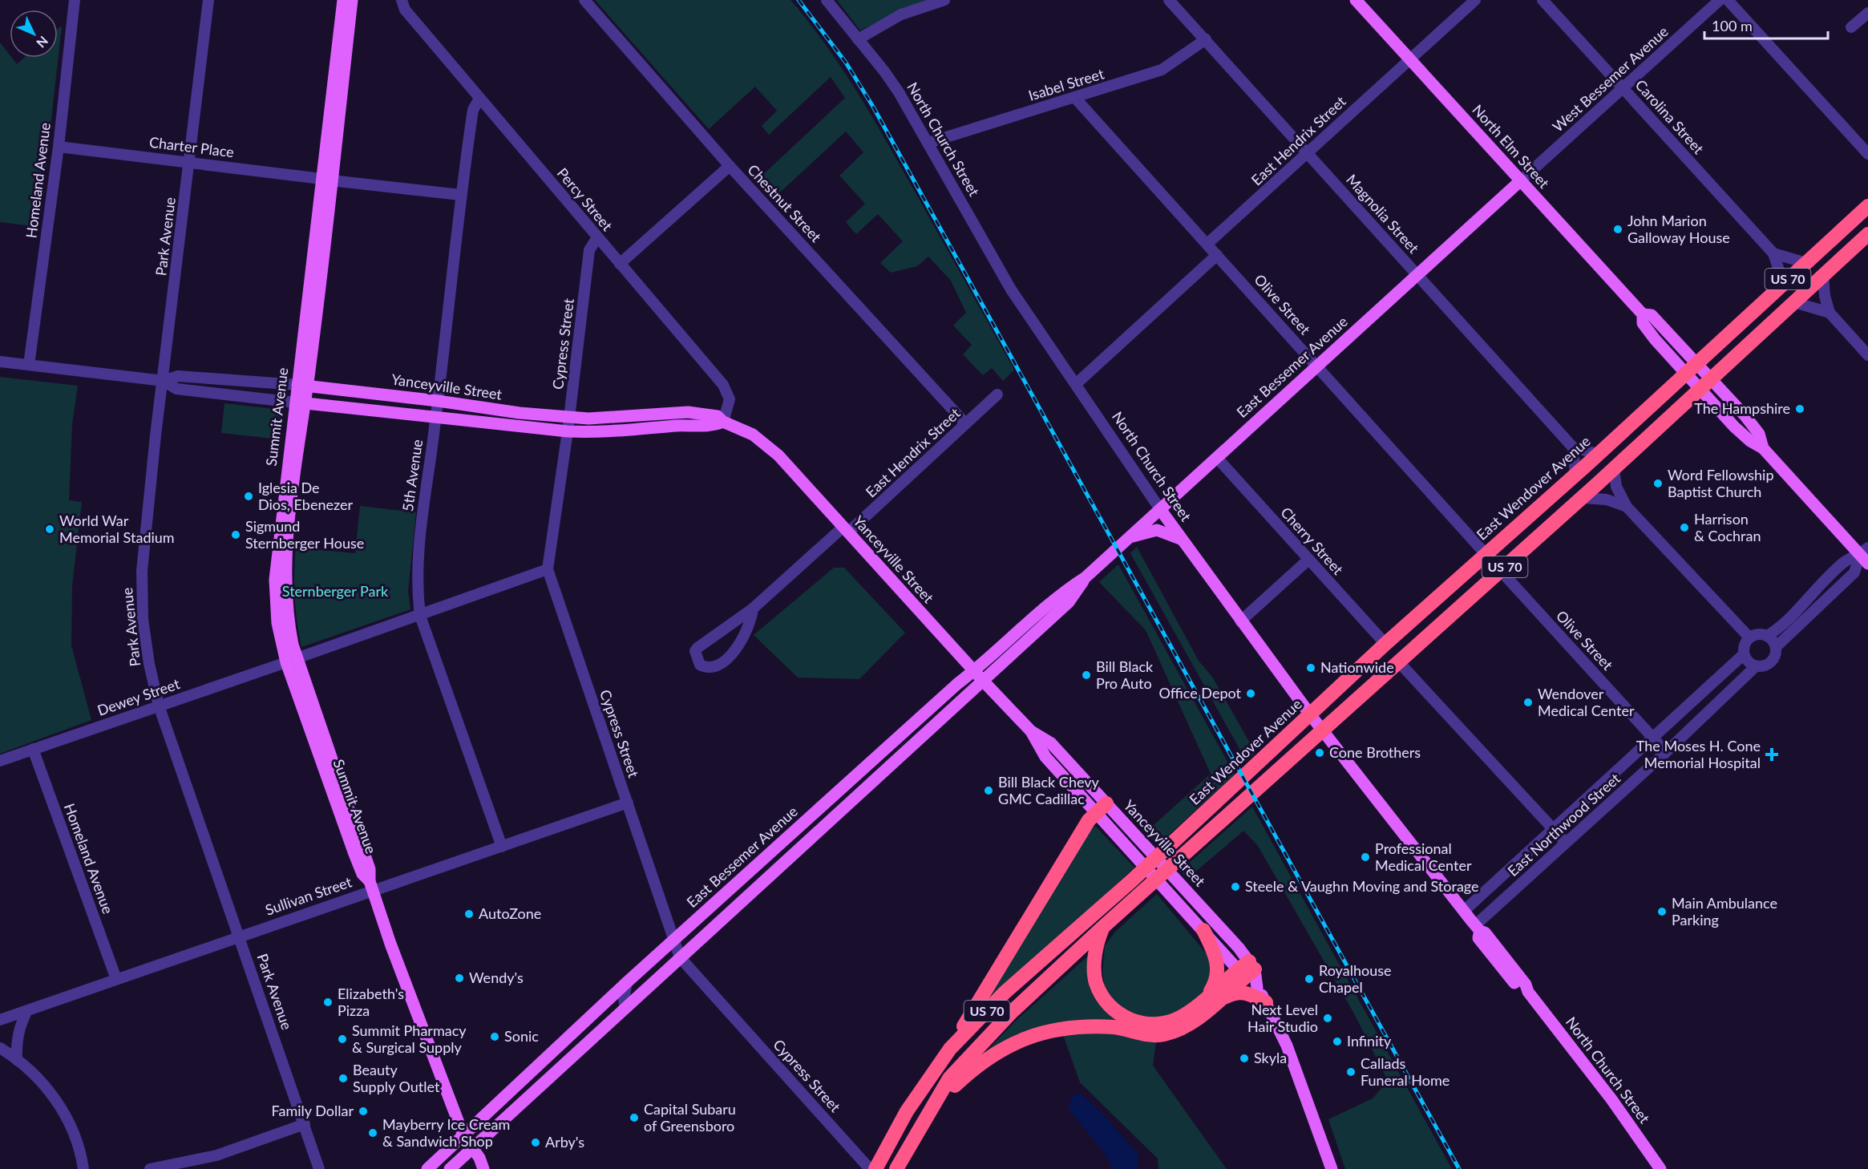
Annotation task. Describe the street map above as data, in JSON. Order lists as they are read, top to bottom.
{
  "streets": {
    "highway": ["US 70", "East Wendover Avenue"],
    "main road": [
      "North Church Street",
      "North Elm Street",
      "East Bessemer Avenue",
      "Yanceyville Street",
      "Summit Avenue"
    ],
    "street": [
      "West Bessemer Avenue",
      "Isabel Street",
      "Carolina Street",
      "East Hendrix Street",
      "Charter Place",
      "Homeland Avenue",
      "Percy Street",
      "Chestnut Street",
      "Magnolia Street",
      "Park Avenue",
      "Olive Street",
      "Cypress Street",
      "5th Avenue",
      "Cherry Street",
      "Dewey Street",
      "East Northwood Street",
      "Sullivan Street"
    ]
  },
  "crossings": [
    ["West Bessemer Avenue", "Carolina Street"],
    ["West Bessemer Avenue", "North Elm Street"],
    ["West Bessemer Avenue", "East Bessemer Avenue"],
    ["Isabel Street", "North Church Street"],
    ["Isabel Street", "Magnolia Street"],
    ["Isabel Street", "Olive Street"],
    ["North Church Street", "US 70"],
    ["North Church Street", "East Bessemer Avenue"],
    ["North Church Street", "East Wendover Avenue"],
    ["North Church Street", "East Northwood Street"],
    ["East Hendrix Street", "North Elm Street"],
    ["East Hendrix Street", "Chestnut Street"],
    ["East Hendrix Street", "Magnolia Street"],
    ["East Hendrix Street", "Olive Street"],
    ["East Hendrix Street", "Yanceyville Street"],
    ["North Elm Street", "East Bessemer Avenue"],
    ["North Elm Street", "East Northwood Street"],
    ["Charter Place", "Homeland Avenue"],
    ["Charter Place", "Park Avenue"],
    ["Charter Place", "Summit Avenue"],
    ["Charter Place", "5th Avenue"],
    ["Homeland Avenue", "Yanceyville Street"],
    ["Homeland Avenue", "Dewey Street"],
    ["Homeland Avenue", "Sullivan Street"],
    ["Percy Street", "Cypress Street"],
    ["Percy Street", "Yanceyville Street"],
    ["Percy Street", "5th Avenue"],
    ["Magnolia Street", "East Bessemer Avenue"],
    ["Park Avenue", "Yanceyville Street"],
    ["Park Avenue", "Dewey Street"],
    ["Park Avenue", "Sullivan Street"],
    ["US 70", "Olive Street"],
    ["US 70", "East Wendover Avenue"],
    ["Olive Street", "East Bessemer Avenue"],
    ["Olive Street", "East Wendover Avenue"],
    ["Olive Street", "East Northwood Street"],
    ["Cypress Street", "East Bessemer Avenue"],
    ["Cypress Street", "Yanceyville Street"],
    ["Cypress Street", "Dewey Street"],
    ["Cypress Street", "Sullivan Street"],
    ["East Bessemer Avenue", "Yanceyville Street"],
    ["East Bessemer Avenue", "Summit Avenue"],
    ["East Bessemer Avenue", "Cherry Street"],
    ["Yanceyville Street", "Summit Avenue"],
    ["Yanceyville Street", "5th Avenue"],
    ["Summit Avenue", "Dewey Street"],
    ["Summit Avenue", "Sullivan Street"],
    ["5th Avenue", "Dewey Street"],
    ["5th Avenue", "Sullivan Street"],
    ["East Wendover Avenue", "Cherry Street"]
  ],
  "parks": ["Sternberger Park"],
  "places": {
    "other": [
      "John Marion Galloway House",
      "The Hampshire",
      "Word Fellowship Baptist Church",
      "Iglesia De Dios, Ebenezer",
      "Harrison & Cochran",
      "World War Memorial Stadium",
      "Sigmund Sternberger House",
      "Nationwide",
      "Bill Black Pro Auto",
      "Office Depot",
      "Wendover Medical Center",
      "Cone Brothers",
      "Bill Black Chevy GMC Cadillac",
      "Professional Medical Center",
      "Steele & Vaughn Moving and Storage",
      "Main Ambulance Parking",
      "AutoZone",
      "Wendy's",
      "Royalhouse Chapel",
      "Elizabeth's Pizza",
      "Next Level Hair Studio",
      "Sonic",
      "Summit Pharmacy & Surgical Supply",
      "Infinity",
      "Skyla",
      "Callads Funeral Home",
      "Beauty Supply Outlet",
      "Family Dollar",
      "Capital Subaru of Greensboro",
      "Mayberry Ice Cream & Sandwich Shop",
      "Arby's"
    ],
    "health": ["The Moses H. Cone Memorial Hospital"]
  },
  "scale_bar": "100 m",
  "north": "bottom right"
}
